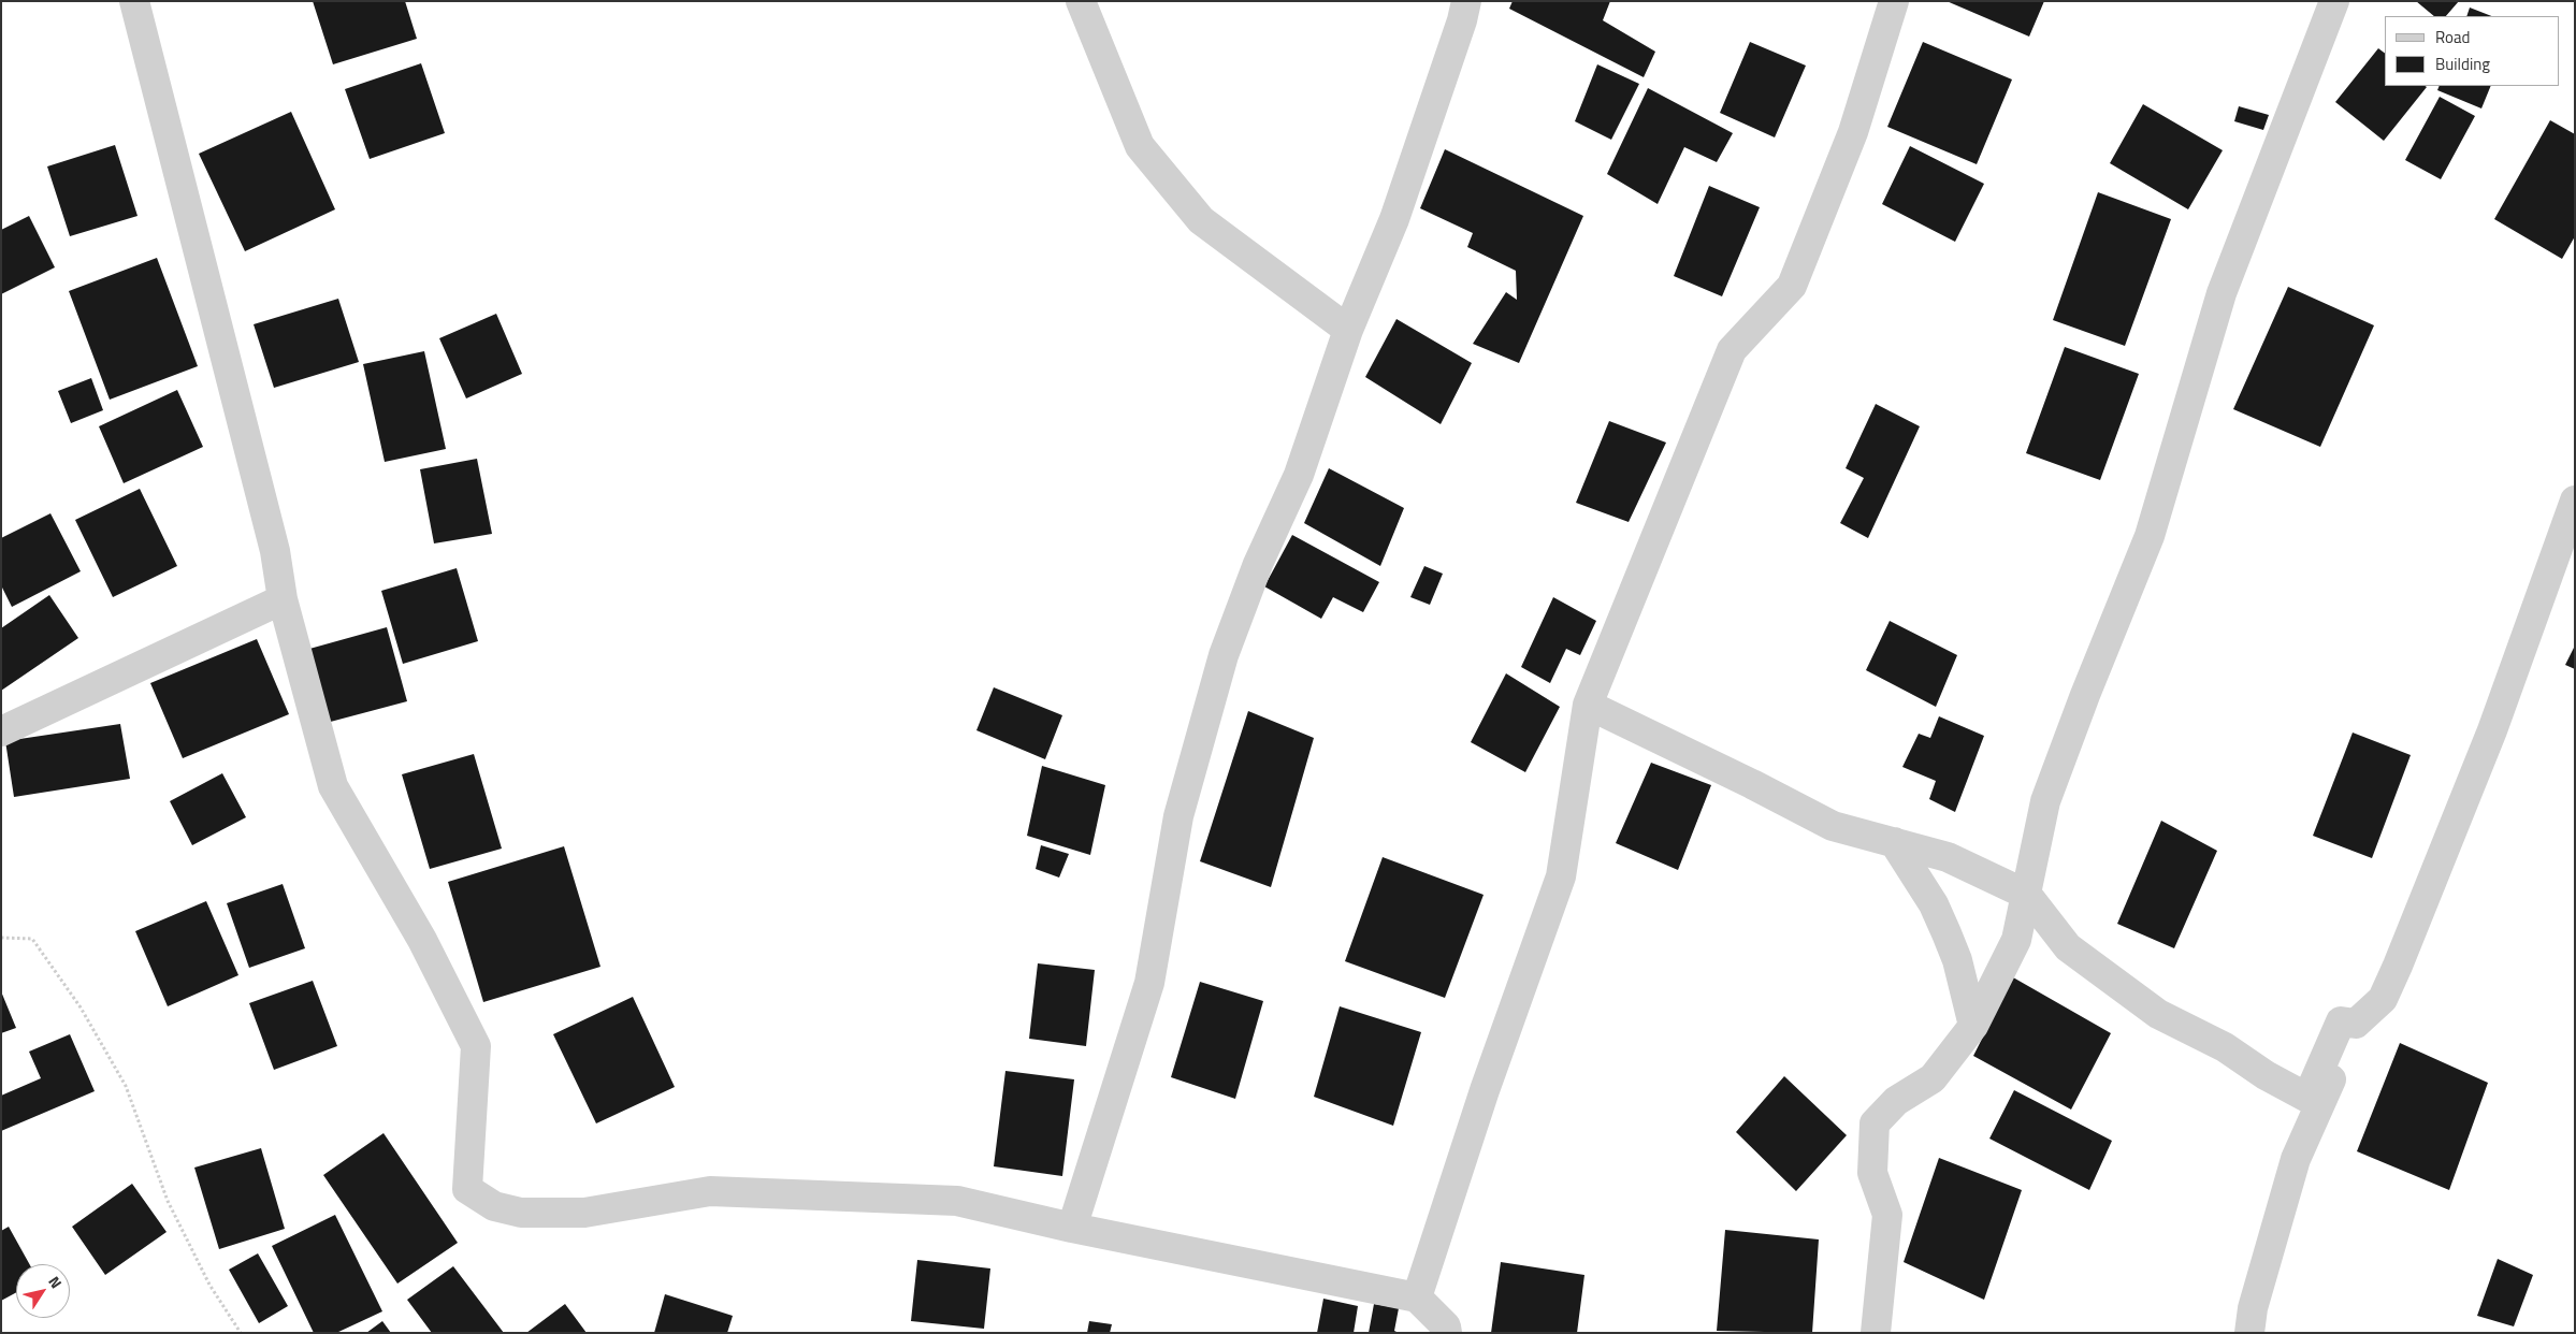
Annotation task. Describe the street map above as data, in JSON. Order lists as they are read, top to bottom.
{
  "legend": ["Road", "Building"],
  "north": "top right"
}
